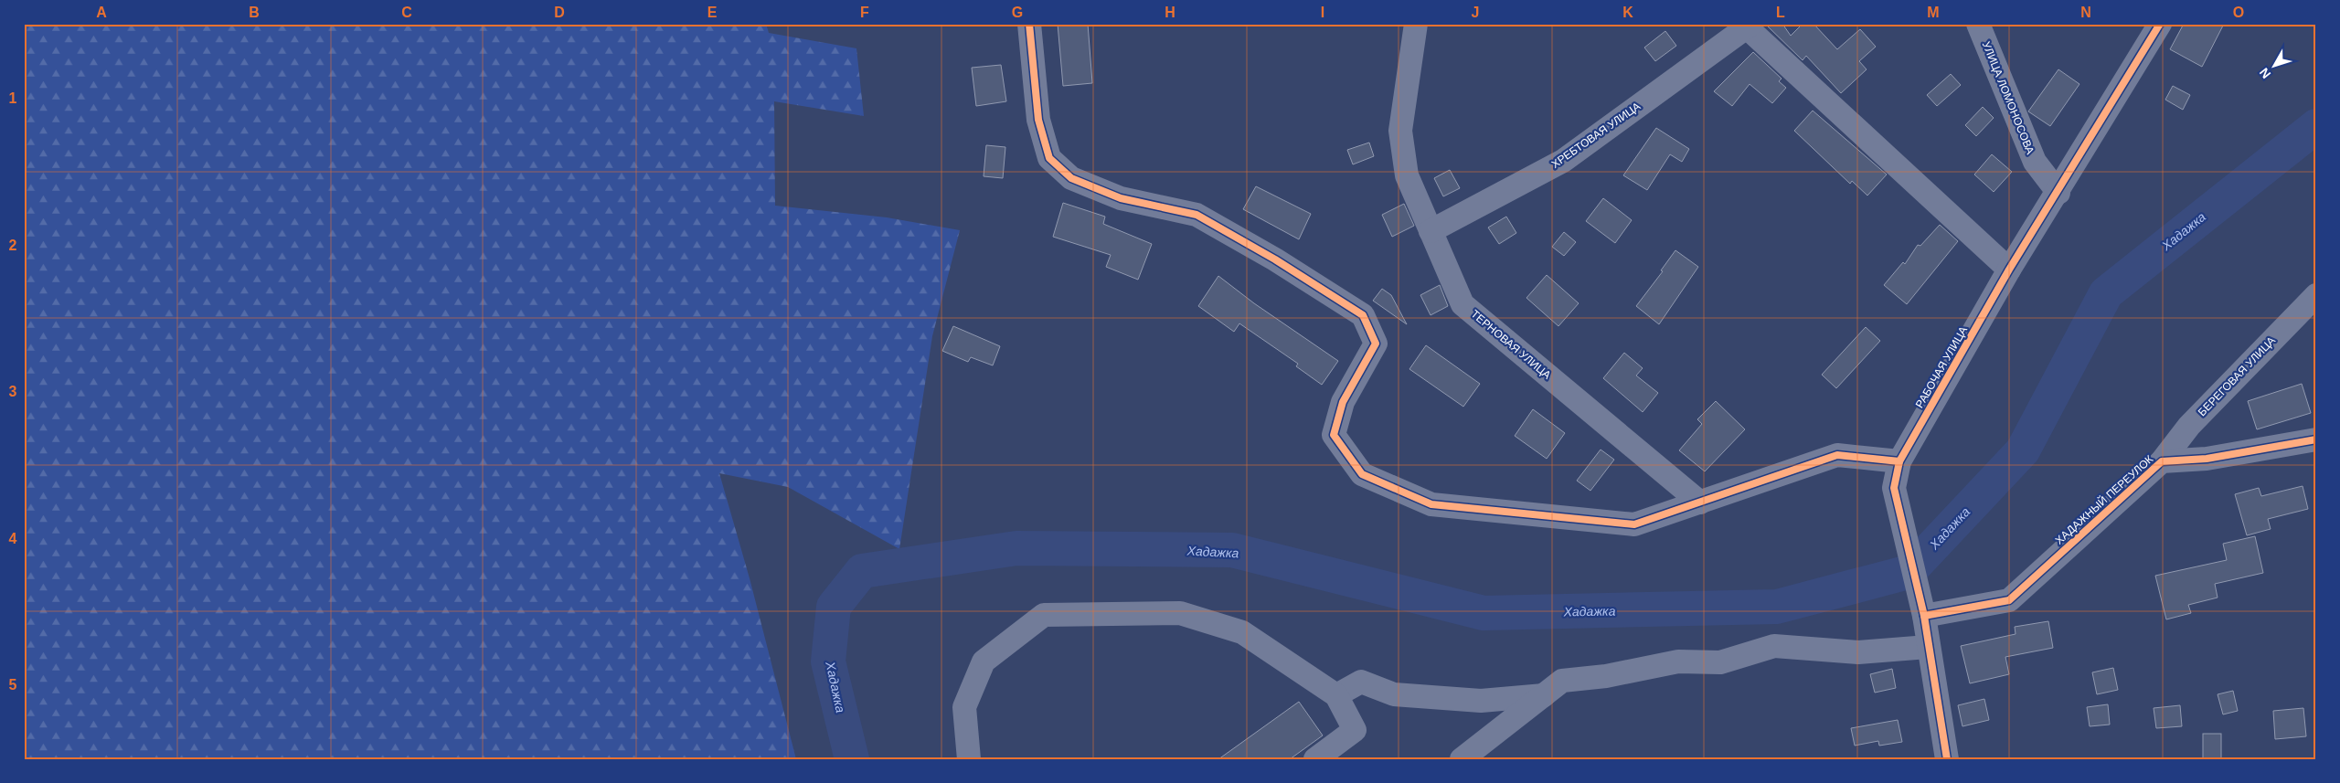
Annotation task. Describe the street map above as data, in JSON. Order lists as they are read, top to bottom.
{
  "streets": {
    "street": [
      "УЛИЦА ЛОМОНОСОВА",
      "ХРЕБТОВАЯ УЛИЦА",
      "ТЕРНОВАЯ УЛИЦА",
      "РАБОЧАЯ УЛИЦА",
      "БЕРЕГОВАЯ УЛИЦА",
      "ХАДАЖНЫЙ ПЕРЕУЛОК"
    ]
  },
  "crossings": [
    ["УЛИЦА ЛОМОНОСОВА", "РАБОЧАЯ УЛИЦА"],
    ["ХРЕБТОВАЯ УЛИЦА", "ТЕРНОВАЯ УЛИЦА"],
    ["РАБОЧАЯ УЛИЦА", "ХАДАЖНЫЙ ПЕРЕУЛОК"],
    ["БЕРЕГОВАЯ УЛИЦА", "ХАДАЖНЫЙ ПЕРЕУЛОК"]
  ],
  "water": ["Хадажка"],
  "north": "bottom left",
  "grid": {
    "columns": [
      "A",
      "B",
      "C",
      "D",
      "E",
      "F",
      "G",
      "H",
      "I",
      "J",
      "K",
      "L",
      "M",
      "N",
      "O"
    ],
    "rows": [
      "1",
      "2",
      "3",
      "4",
      "5"
    ]
  }
}
